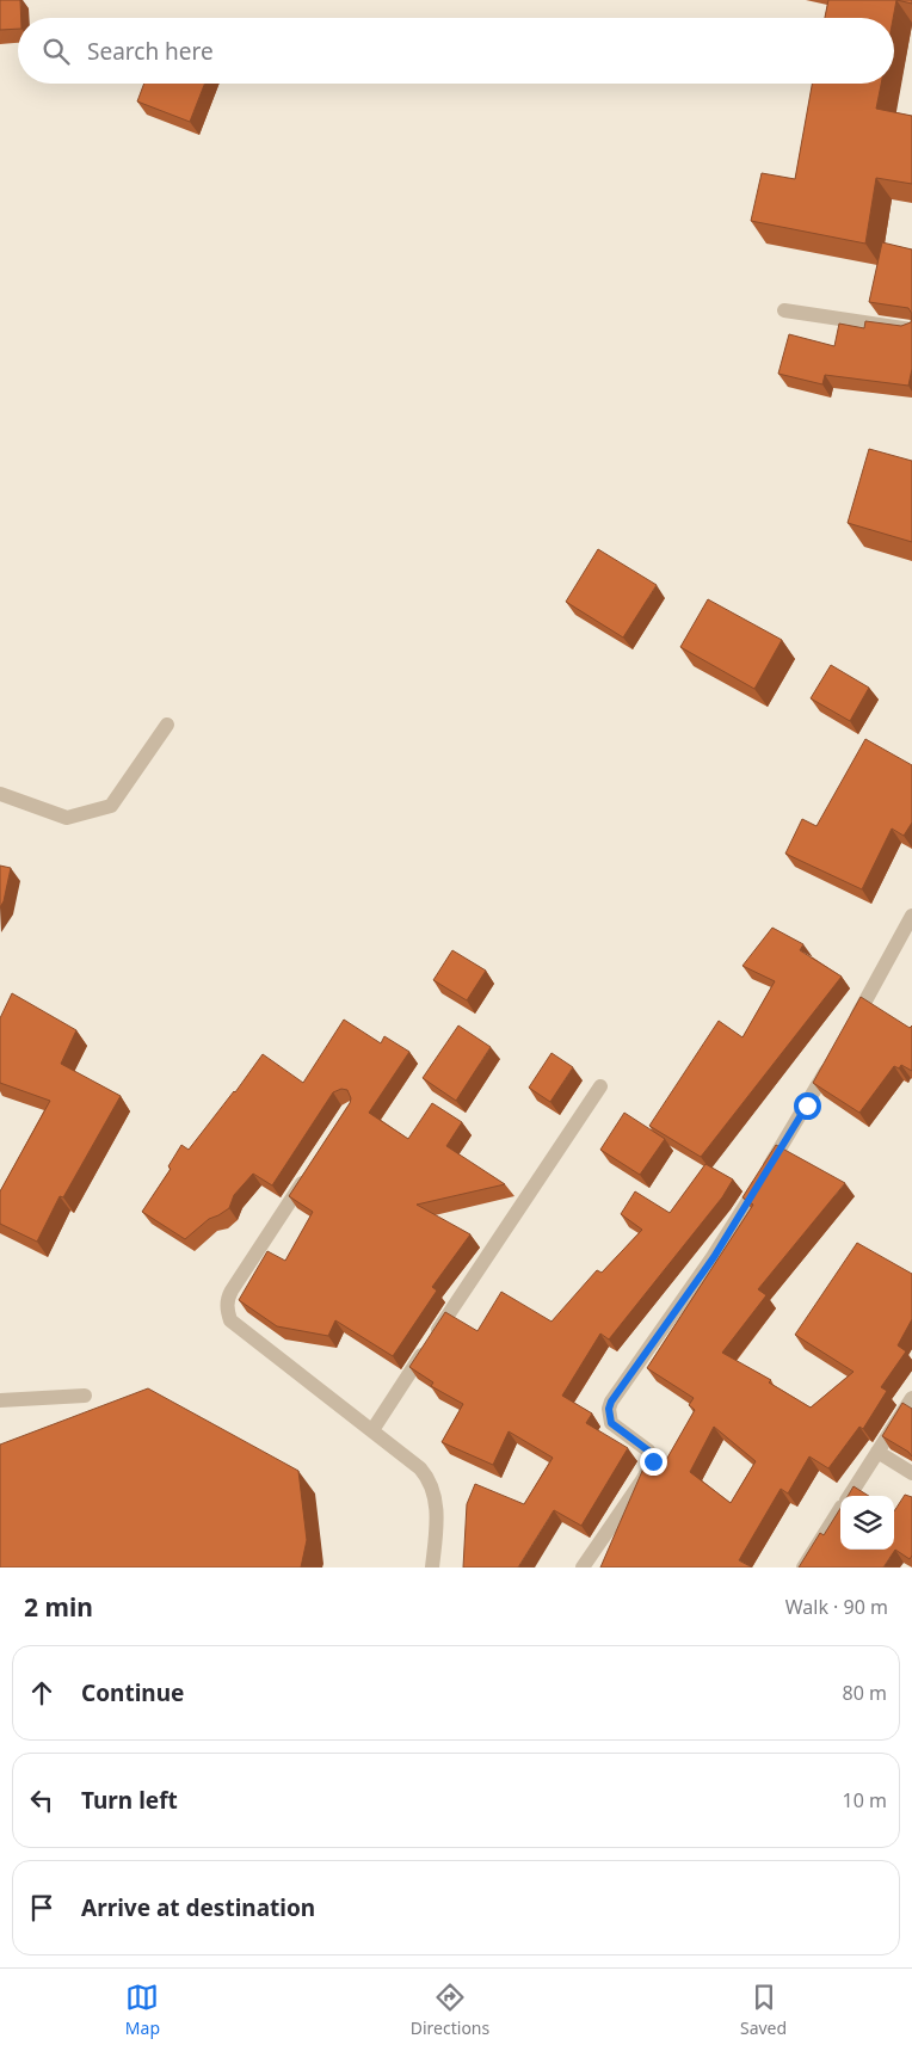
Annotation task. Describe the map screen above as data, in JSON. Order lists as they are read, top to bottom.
{
  "page": {
    "search": "Search here",
    "heading": ["2 min", "Walk · 90 m"],
    "list": [
      ["Continue", "80 m"],
      ["Turn left", "10 m"],
      "Arrive at destination"
    ],
    "nav": ["Map", "Directions", "Saved"]
  }
}
